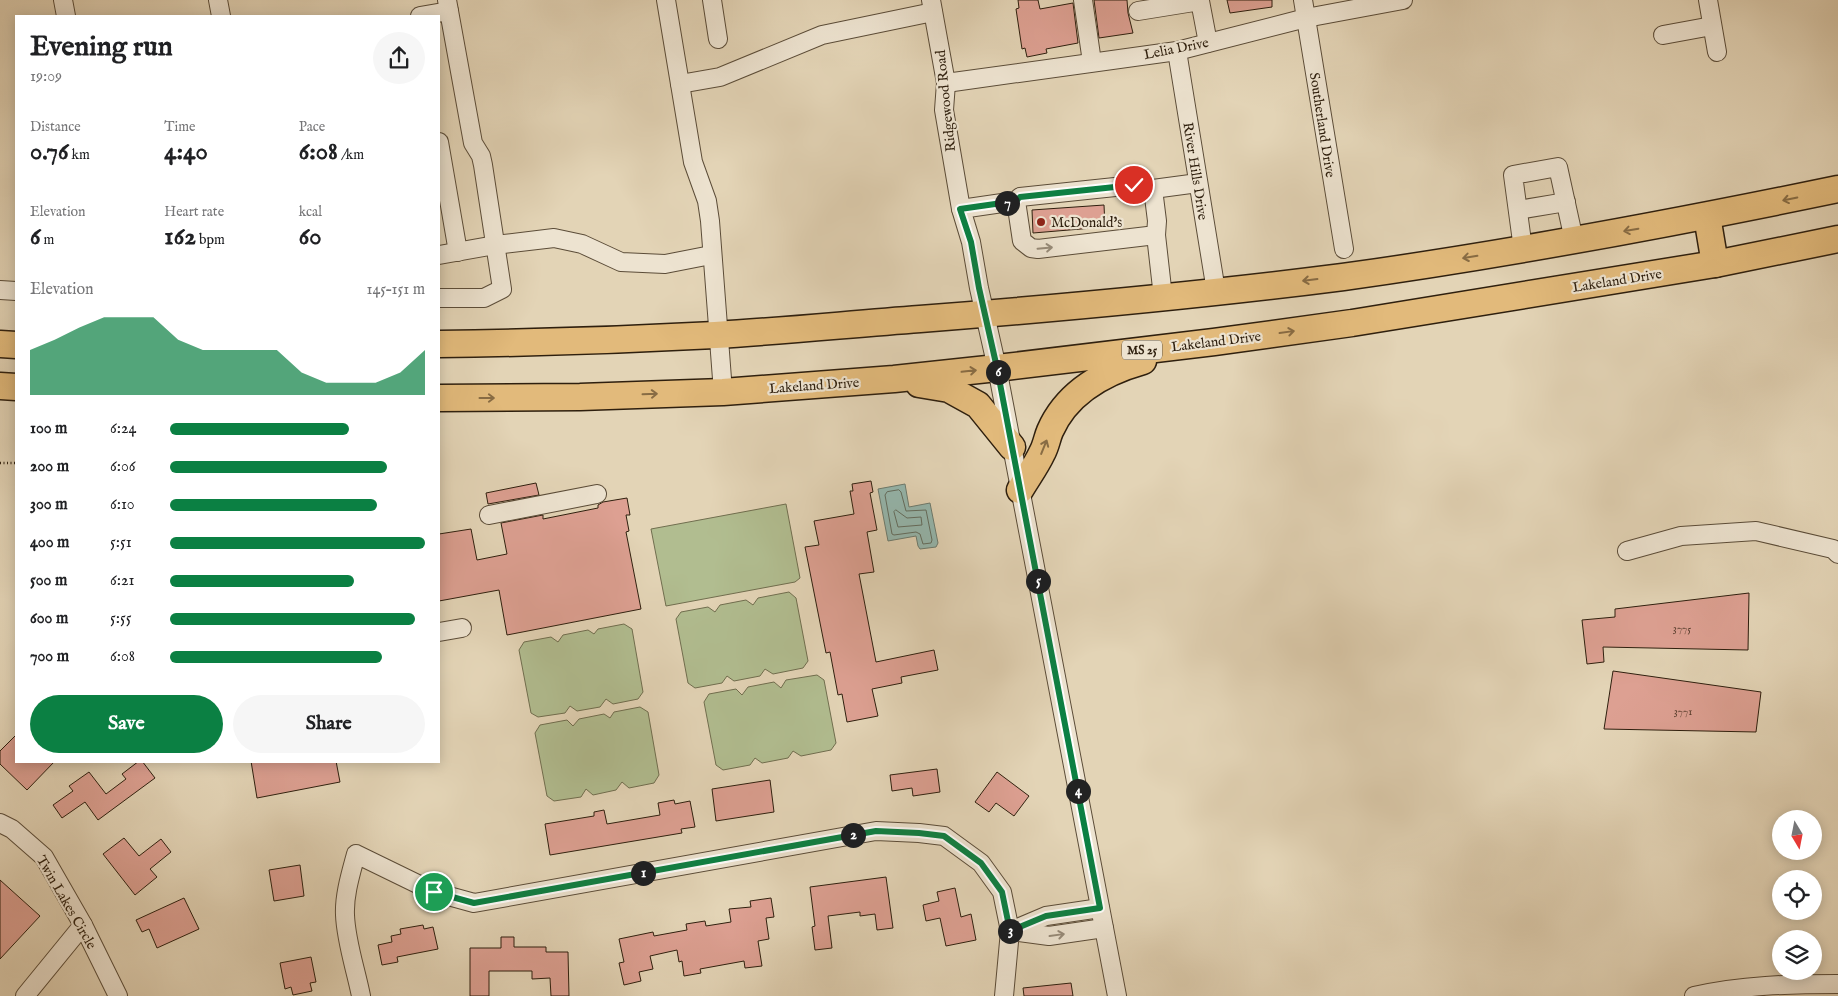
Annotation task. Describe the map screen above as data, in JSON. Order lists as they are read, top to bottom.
{
  "streets": {
    "highway": ["Lakeland Drive", "MS 25"],
    "street": [
      "Lelia Drive",
      "Ridgewood Road",
      "Southerland Drive",
      "River Hills Drive",
      "Twin Lakes Circle"
    ]
  },
  "crossings": [
    ["Lelia Drive", "Ridgewood Road"],
    ["Lelia Drive", "Southerland Drive"],
    ["Lelia Drive", "River Hills Drive"],
    ["Ridgewood Road", "Lakeland Drive"]
  ],
  "places": ["McDonald's"],
  "house_numbers": ["3775", "3771"],
  "north": "bottom",
  "page": {
    "heading": ["Evening run", "19:09"],
    "stats": [
      ["Distance", "0.76 km"],
      ["Time", "4:40"],
      ["Pace", "6:08 /km"],
      ["Elevation", "6 m"],
      ["Heart rate", "162 bpm"],
      ["kcal", "60"]
    ],
    "pins": [
      "7",
      "6",
      "5",
      "4",
      "2",
      "1",
      "3"
    ],
    "chart": ["Elevation", "145–151 m"],
    "list": [
      {
        "name": "100 m",
        "note": "6:24"
      },
      {
        "name": "200 m",
        "note": "6:06"
      },
      {
        "name": "300 m",
        "note": "6:10"
      },
      {
        "name": "400 m",
        "note": "5:51"
      },
      {
        "name": "500 m",
        "note": "6:21"
      },
      {
        "name": "600 m",
        "note": "5:55"
      },
      {
        "name": "700 m",
        "note": "6:08"
      }
    ],
    "buttons": ["Save", "Share"]
  }
}
